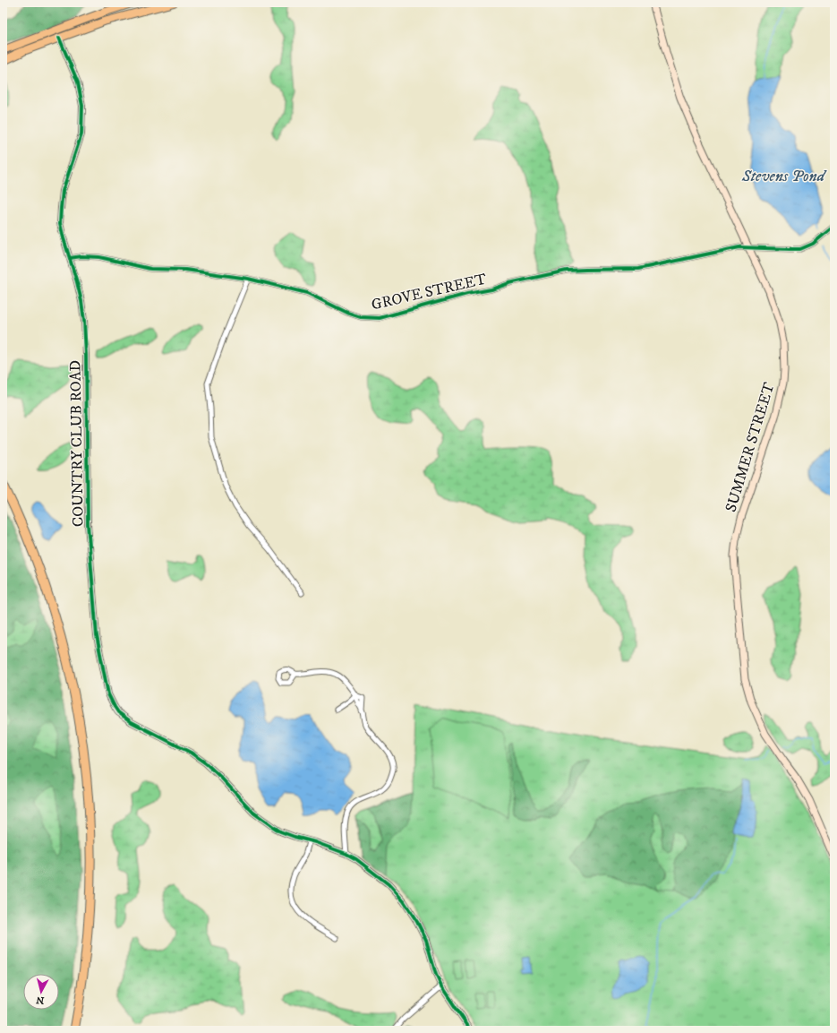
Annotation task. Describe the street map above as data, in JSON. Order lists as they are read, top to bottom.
{
  "streets": {
    "main road": ["SUMMER STREET"],
    "street": ["GROVE STREET", "COUNTRY CLUB ROAD"]
  },
  "crossings": [
    ["GROVE STREET", "COUNTRY CLUB ROAD"],
    ["GROVE STREET", "SUMMER STREET"]
  ],
  "water": ["Stevens Pond"],
  "north": "bottom"
}
